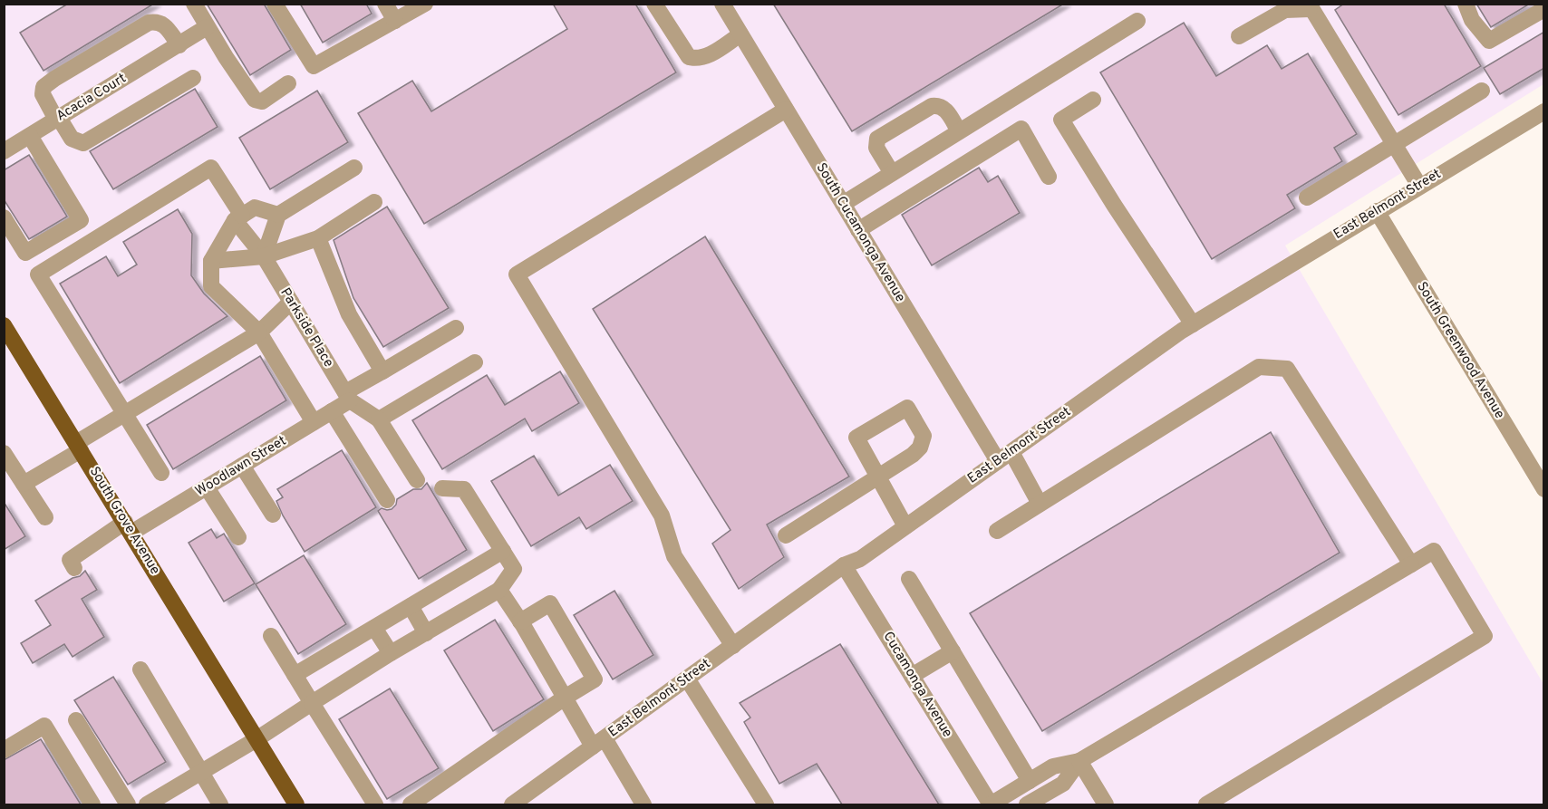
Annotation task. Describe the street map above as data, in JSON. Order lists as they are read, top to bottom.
{
  "streets": {
    "main road": ["South Grove Avenue"],
    "street": [
      "Acacia Court",
      "East Belmont Street",
      "South Cucamonga Avenue",
      "Parkside Place",
      "South Greenwood Avenue",
      "Woodlawn Street",
      "Cucamonga Avenue"
    ]
  },
  "crossings": [
    ["East Belmont Street", "South Cucamonga Avenue"],
    ["East Belmont Street", "South Greenwood Avenue"],
    ["East Belmont Street", "Cucamonga Avenue"],
    ["Parkside Place", "Woodlawn Street"],
    ["Woodlawn Street", "South Grove Avenue"]
  ]
}
